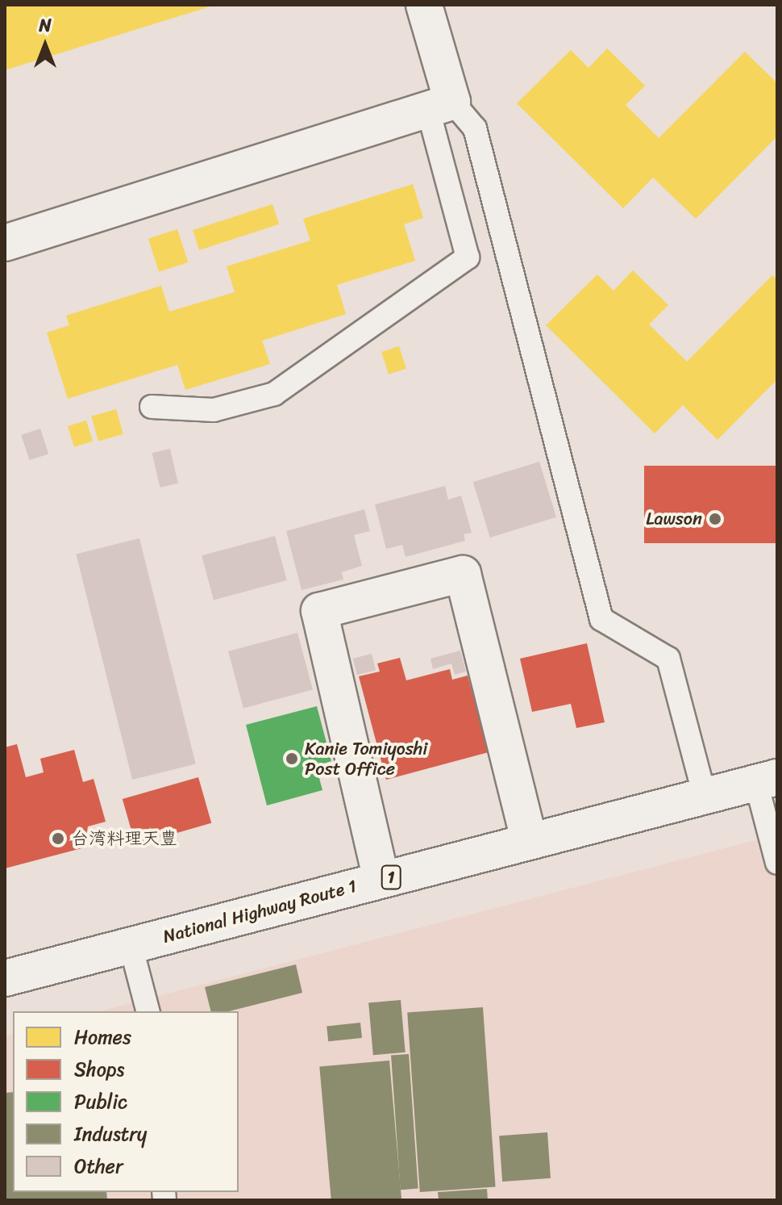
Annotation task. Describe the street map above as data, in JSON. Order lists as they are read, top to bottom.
{
  "streets": {
    "main road": ["1", "National Highway Route 1"]
  },
  "places": ["Lawson", "Kanie Tomiyoshi Post Office", "台湾料理天豊"],
  "legend": [
    "Homes",
    "Shops",
    "Public",
    "Industry",
    "Other"
  ],
  "north": "top"
}
